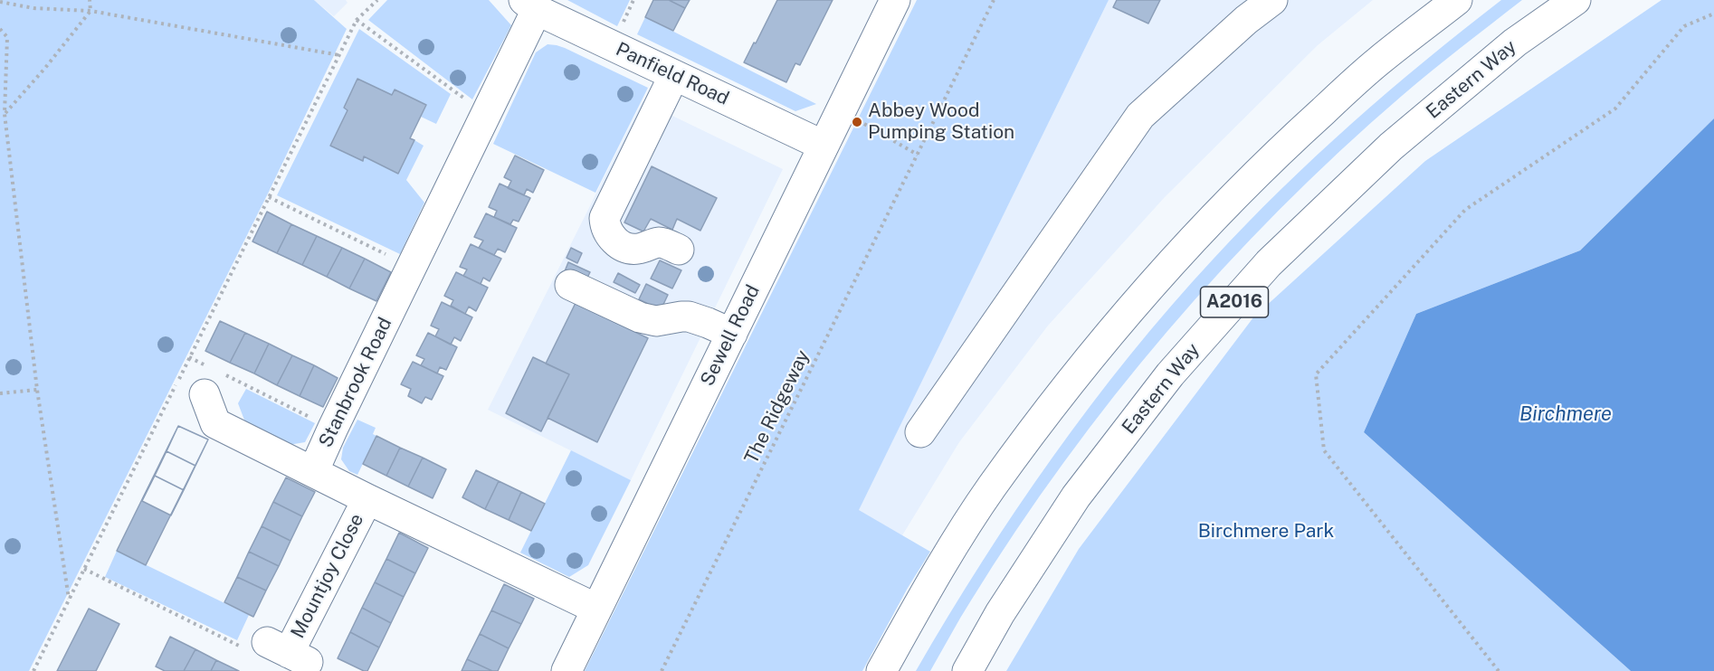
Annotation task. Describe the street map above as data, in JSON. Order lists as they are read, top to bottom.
{
  "streets": {
    "street": [
      "Panfield Road",
      "Eastern Way",
      "A2016",
      "Sewell Road",
      "Stanbrook Road",
      "Mountjoy Close"
    ],
    "path": ["The Ridgeway"]
  },
  "crossings": [
    ["Panfield Road", "Sewell Road"],
    ["Panfield Road", "Stanbrook Road"],
    ["Sewell Road", "Stanbrook Road"],
    ["Stanbrook Road", "Mountjoy Close"]
  ],
  "water": ["Birchmere"],
  "parks": ["Birchmere Park"],
  "places": ["Abbey Wood Pumping Station"]
}
